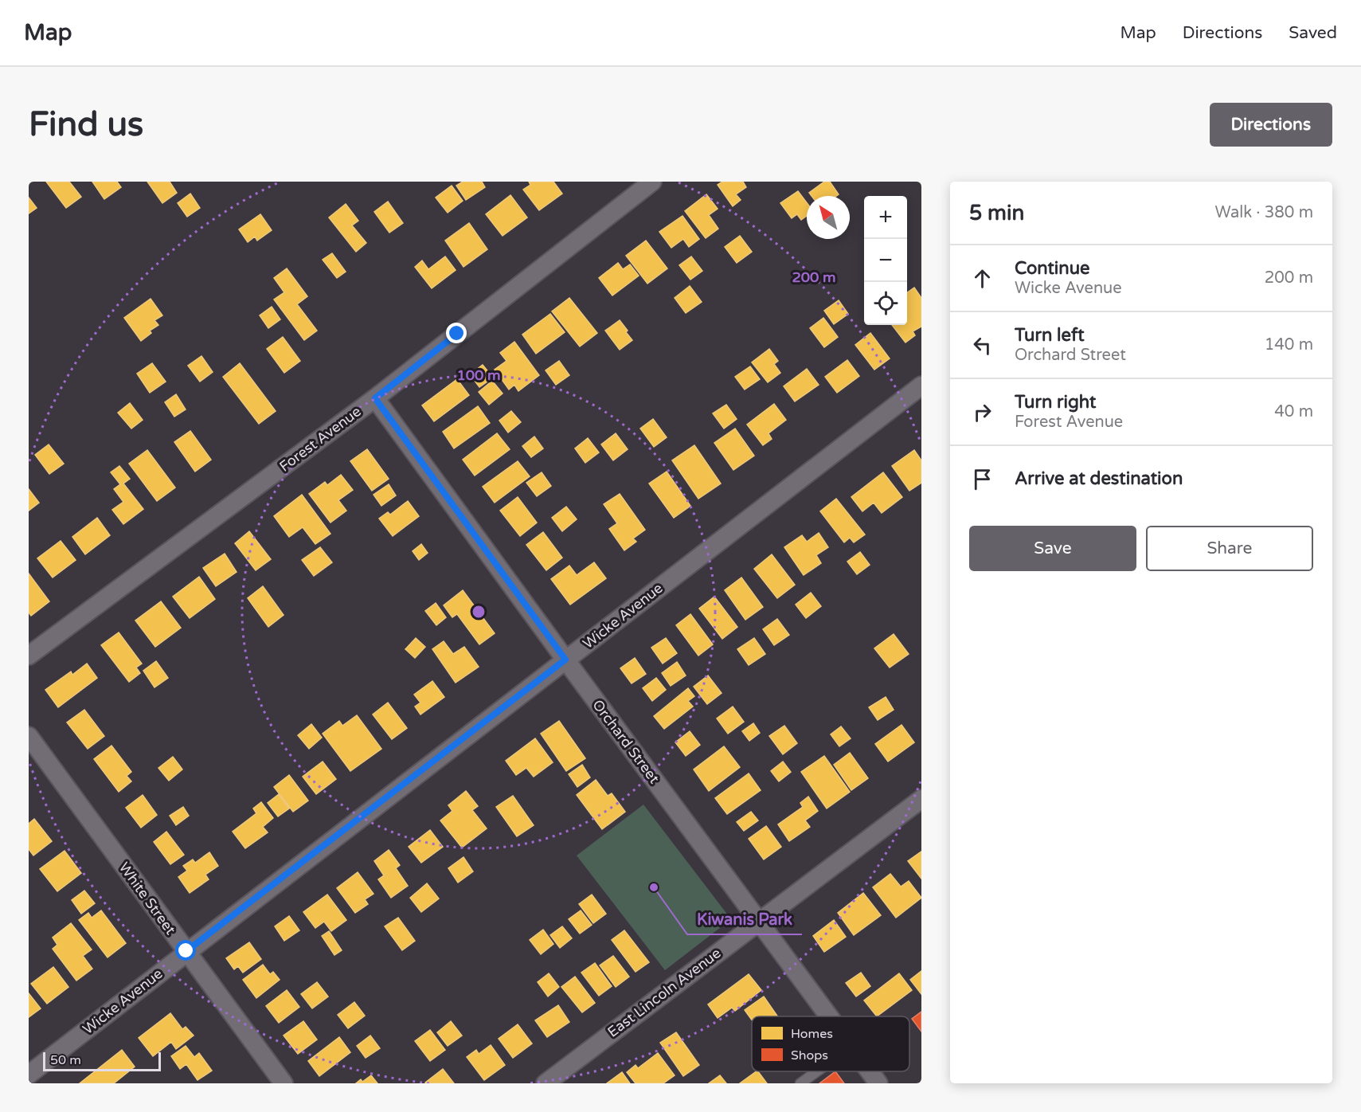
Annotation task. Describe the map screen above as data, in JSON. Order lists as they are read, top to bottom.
{
  "streets": {
    "street": [
      "Forest Avenue",
      "Wicke Avenue",
      "Orchard Street",
      "White Street",
      "East Lincoln Avenue"
    ]
  },
  "crossings": [
    ["Forest Avenue", "Orchard Street"],
    ["Wicke Avenue", "Orchard Street"],
    ["Wicke Avenue", "White Street"],
    ["Orchard Street", "East Lincoln Avenue"]
  ],
  "places": ["Kiwanis Park"],
  "legend": ["Homes", "Shops"],
  "scale_bar": "50 m",
  "north": "top left",
  "page": {
    "header": "Map",
    "nav": ["Map", "Directions", "Saved"],
    "buttons": [
      "Directions",
      ["Save", "Share"]
    ],
    "title": "Find us",
    "heading": ["5 min", "Walk · 380 m"],
    "map_buttons": ["+", "−"],
    "list": [
      ["Continue", "Wicke Avenue", "200 m"],
      ["Turn left", "Orchard Street", "140 m"],
      ["Turn right", "Forest Avenue", "40 m"],
      "Arrive at destination"
    ],
    "scale": "50 m"
  },
  "rings": ["200 m", "100 m"]
}
